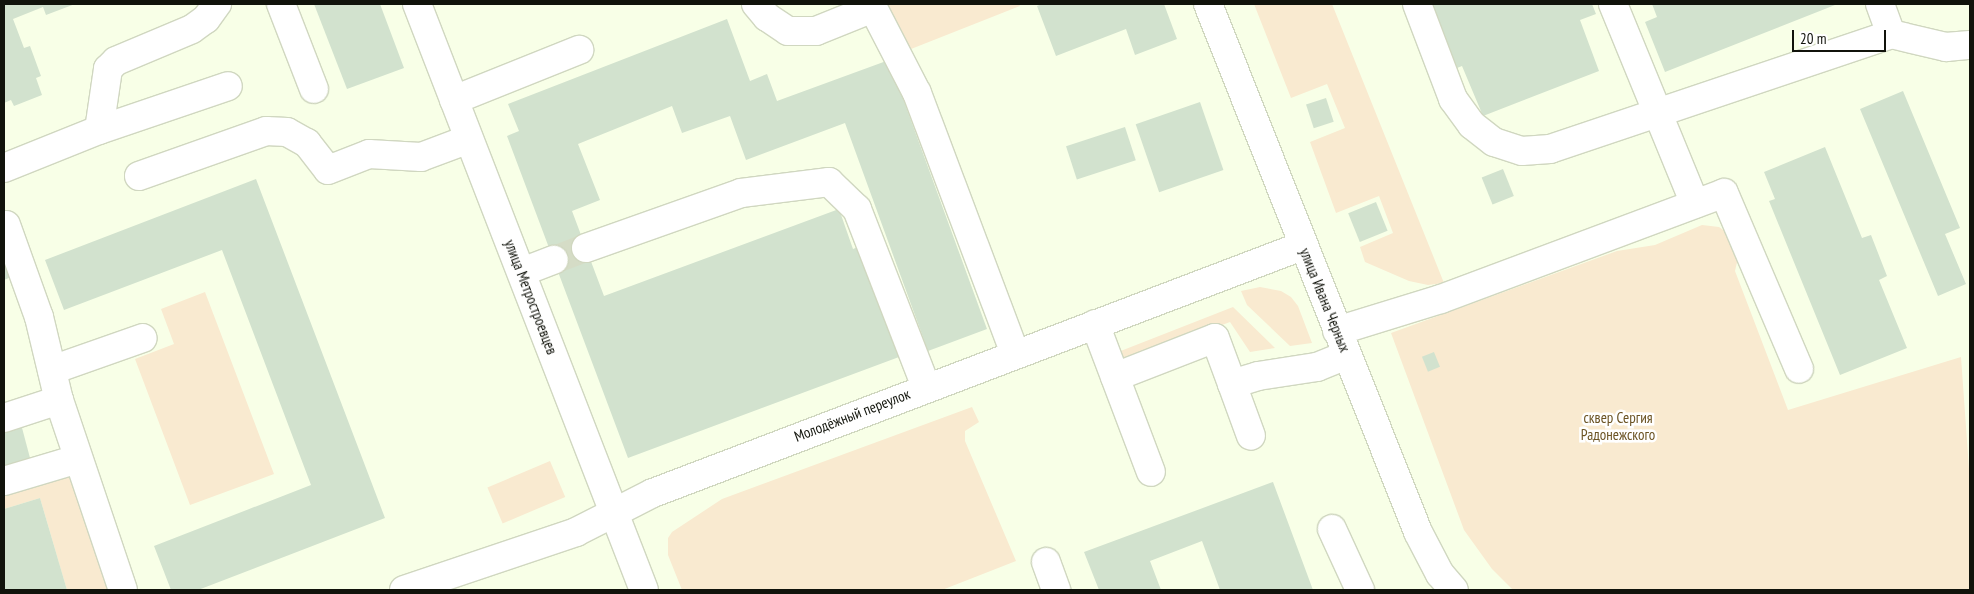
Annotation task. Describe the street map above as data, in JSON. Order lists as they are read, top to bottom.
{
  "streets": {
    "street": ["улица Метростроевцев", "улица Ивана Черных", "Молодёжный переулок"]
  },
  "crossings": [
    ["улица Метростроевцев", "Молодёжный переулок"],
    ["улица Ивана Черных", "Молодёжный переулок"]
  ],
  "parks": ["сквер Сергия Радонежского"],
  "scale_bar": "20 m"
}
